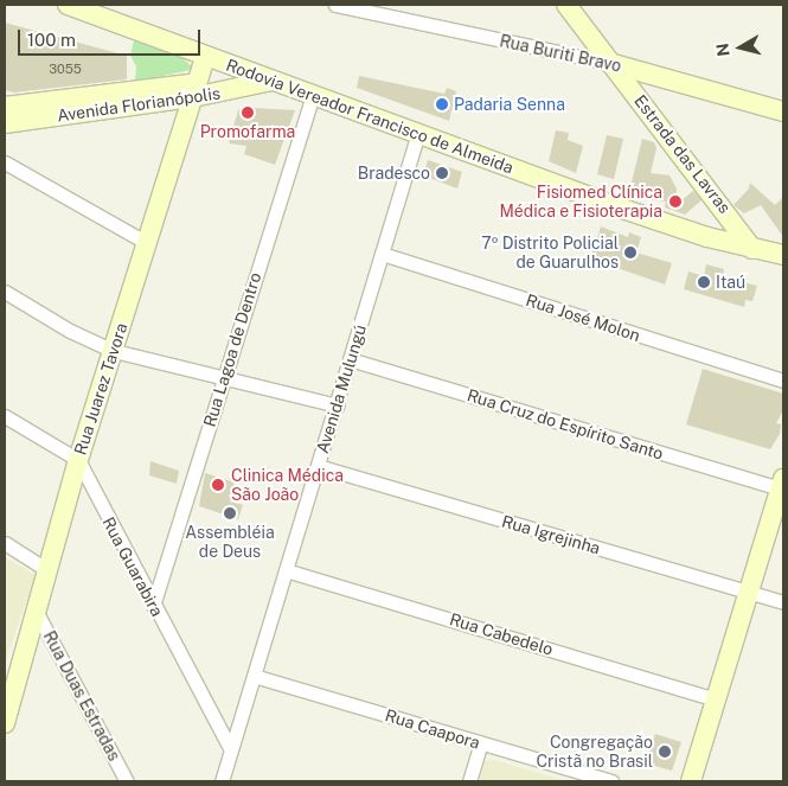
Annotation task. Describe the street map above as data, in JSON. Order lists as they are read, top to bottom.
{
  "streets": {
    "main road": [
      "Rua Buriti Bravo",
      "Avenida Florianópolis",
      "Rodovia Vereador Francisco de Almeida",
      "Estrada das Lavras",
      "Rua Juarez Tavora"
    ],
    "street": [
      "Rua José Molon",
      "Rua Lagoa de Dentro",
      "Avenida Mulungú",
      "Rua Cruz do Espírito Santo",
      "Rua Igrejinha",
      "Rua Guarabira",
      "Rua Cabedelo",
      "Rua Duas Estradas",
      "Rua Caapora"
    ]
  },
  "crossings": [
    ["Rua Buriti Bravo", "Estrada das Lavras"],
    ["Avenida Florianópolis", "Rodovia Vereador Francisco de Almeida"],
    ["Avenida Florianópolis", "Rua Juarez Tavora"],
    ["Rodovia Vereador Francisco de Almeida", "Estrada das Lavras"],
    ["Rodovia Vereador Francisco de Almeida", "Rua Lagoa de Dentro"],
    ["Rodovia Vereador Francisco de Almeida", "Rua Juarez Tavora"],
    ["Rodovia Vereador Francisco de Almeida", "Avenida Mulungú"],
    ["Rua José Molon", "Avenida Mulungú"],
    ["Rua Lagoa de Dentro", "Rua Guarabira"],
    ["Rua Juarez Tavora", "Rua Guarabira"],
    ["Rua Juarez Tavora", "Rua Duas Estradas"],
    ["Avenida Mulungú", "Rua Cruz do Espírito Santo"],
    ["Avenida Mulungú", "Rua Igrejinha"],
    ["Avenida Mulungú", "Rua Guarabira"],
    ["Avenida Mulungú", "Rua Cabedelo"],
    ["Avenida Mulungú", "Rua Caapora"]
  ],
  "places": [
    "Padaria Senna",
    "Promofarma",
    "Bradesco",
    "Fisiomed Clínica Médica e Fisioterapia",
    "7º Distrito Policial de Guarulhos",
    "Itaú",
    "Clinica Médica São João",
    "Assembléia de Deus",
    "Congregação Cristã no Brasil"
  ],
  "house_numbers": ["3055"],
  "scale_bar": "100 m",
  "north": "left"
}
